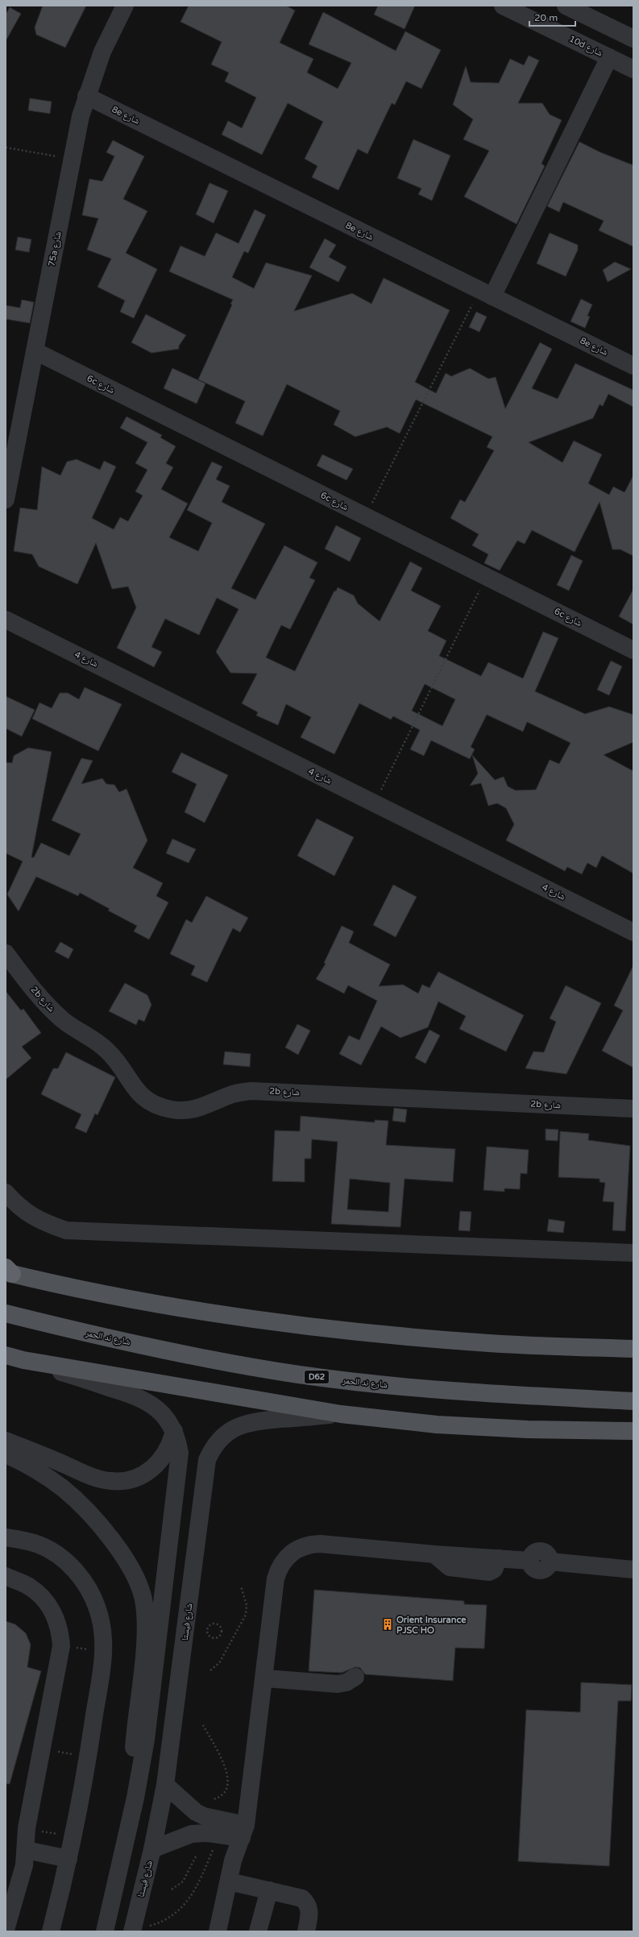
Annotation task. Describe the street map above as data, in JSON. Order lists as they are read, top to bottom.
{
  "streets": {
    "main road": ["شارع ند الحمر", "D62"],
    "street": [
      "10d شارع",
      "8e شارع",
      "75a شارع",
      "6c شارع",
      "شارع 4",
      "2b شارع",
      "شارع فيستا"
    ]
  },
  "crossings": [
    ["8e شارع", "75a شارع"],
    ["75a شارع", "6c شارع"]
  ],
  "places": {
    "building": ["Orient Insurance PJSC HO"]
  },
  "scale_bar": "20 m"
}
